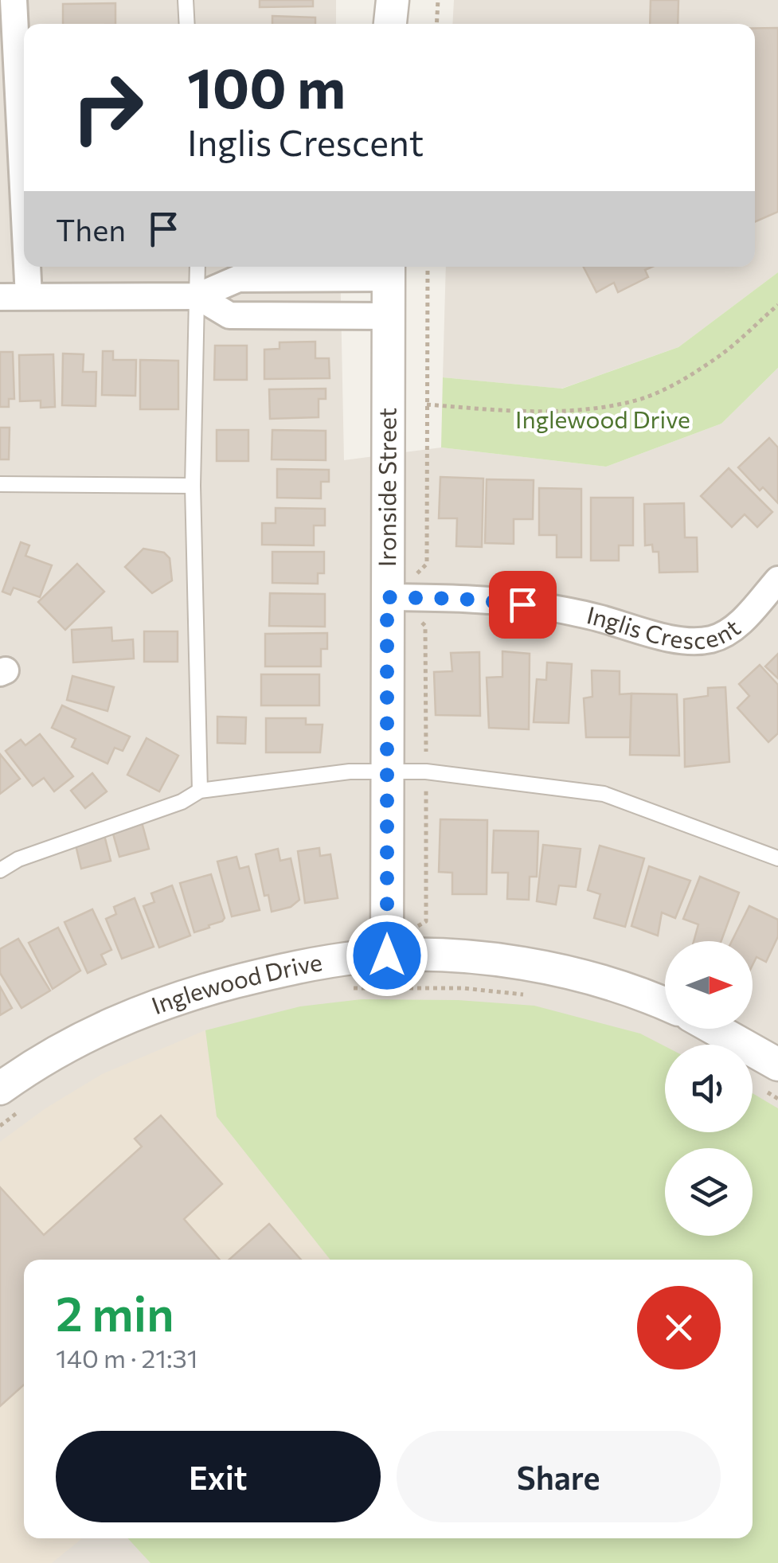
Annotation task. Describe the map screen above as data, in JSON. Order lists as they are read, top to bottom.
{
  "streets": {
    "street": ["Ironside Street", "Inglis Crescent", "Inglewood Drive"]
  },
  "crossings": [
    ["Ironside Street", "Inglis Crescent"],
    ["Ironside Street", "Inglewood Drive"]
  ],
  "parks": ["Inglewood Drive"],
  "north": "right",
  "page": {
    "turn": ["100 m", "Inglis Crescent"],
    "then": "Then",
    "heading": ["2 min", "140 m · 21:31"],
    "buttons": ["Exit", "Share"]
  }
}
